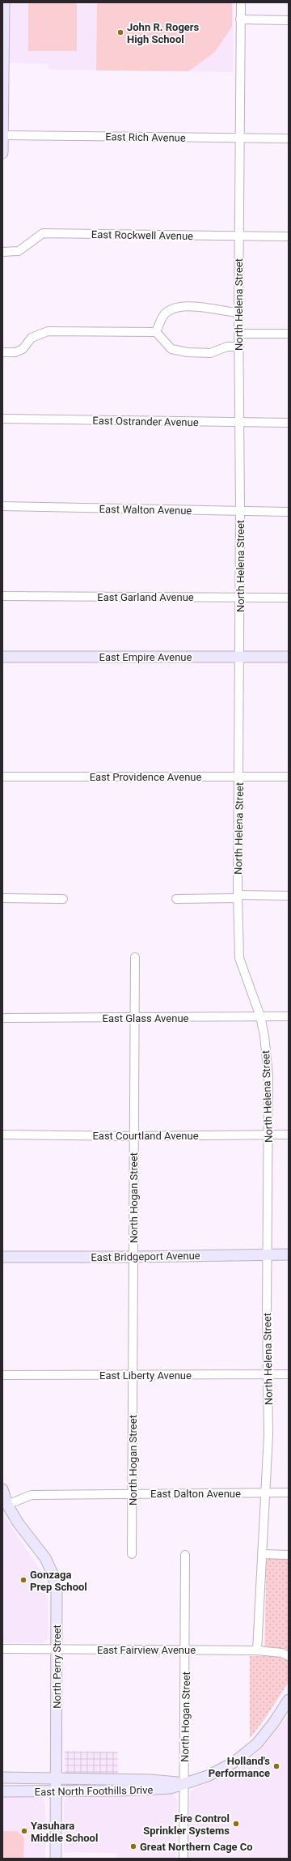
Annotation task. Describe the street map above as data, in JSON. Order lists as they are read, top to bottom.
{
  "streets": {
    "street": [
      "East Rich Avenue",
      "East Rockwell Avenue",
      "North Helena Street",
      "East Ostrander Avenue",
      "East Walton Avenue",
      "East Garland Avenue",
      "East Empire Avenue",
      "East Providence Avenue",
      "East Glass Avenue",
      "East Courtland Avenue",
      "North Hogan Street",
      "East Bridgeport Avenue",
      "East Liberty Avenue",
      "East Dalton Avenue",
      "East Fairview Avenue",
      "North Perry Street",
      "East North Foothills Drive"
    ]
  },
  "crossings": [
    ["East Rich Avenue", "North Helena Street"],
    ["East Rockwell Avenue", "North Helena Street"],
    ["North Helena Street", "East Ostrander Avenue"],
    ["North Helena Street", "East Walton Avenue"],
    ["North Helena Street", "East Garland Avenue"],
    ["North Helena Street", "East Empire Avenue"],
    ["North Helena Street", "East Providence Avenue"],
    ["North Helena Street", "East Glass Avenue"],
    ["North Helena Street", "East Courtland Avenue"],
    ["North Helena Street", "East Bridgeport Avenue"],
    ["North Helena Street", "East Liberty Avenue"],
    ["North Helena Street", "East Dalton Avenue"],
    ["North Helena Street", "East Fairview Avenue"],
    ["East Glass Avenue", "North Hogan Street"],
    ["East Courtland Avenue", "North Hogan Street"],
    ["North Hogan Street", "East Bridgeport Avenue"],
    ["North Hogan Street", "East Liberty Avenue"],
    ["North Hogan Street", "East Dalton Avenue"],
    ["North Hogan Street", "East Fairview Avenue"],
    ["North Hogan Street", "East North Foothills Drive"],
    ["East Dalton Avenue", "North Perry Street"],
    ["East Fairview Avenue", "North Perry Street"],
    ["North Perry Street", "East North Foothills Drive"]
  ],
  "places": [
    "John R. Rogers High School",
    "Gonzaga Prep School",
    "Holland's Performance",
    "Fire Control Sprinkler Systems",
    "Yasuhara Middle School",
    "Great Northern Cage Co"
  ]
}
